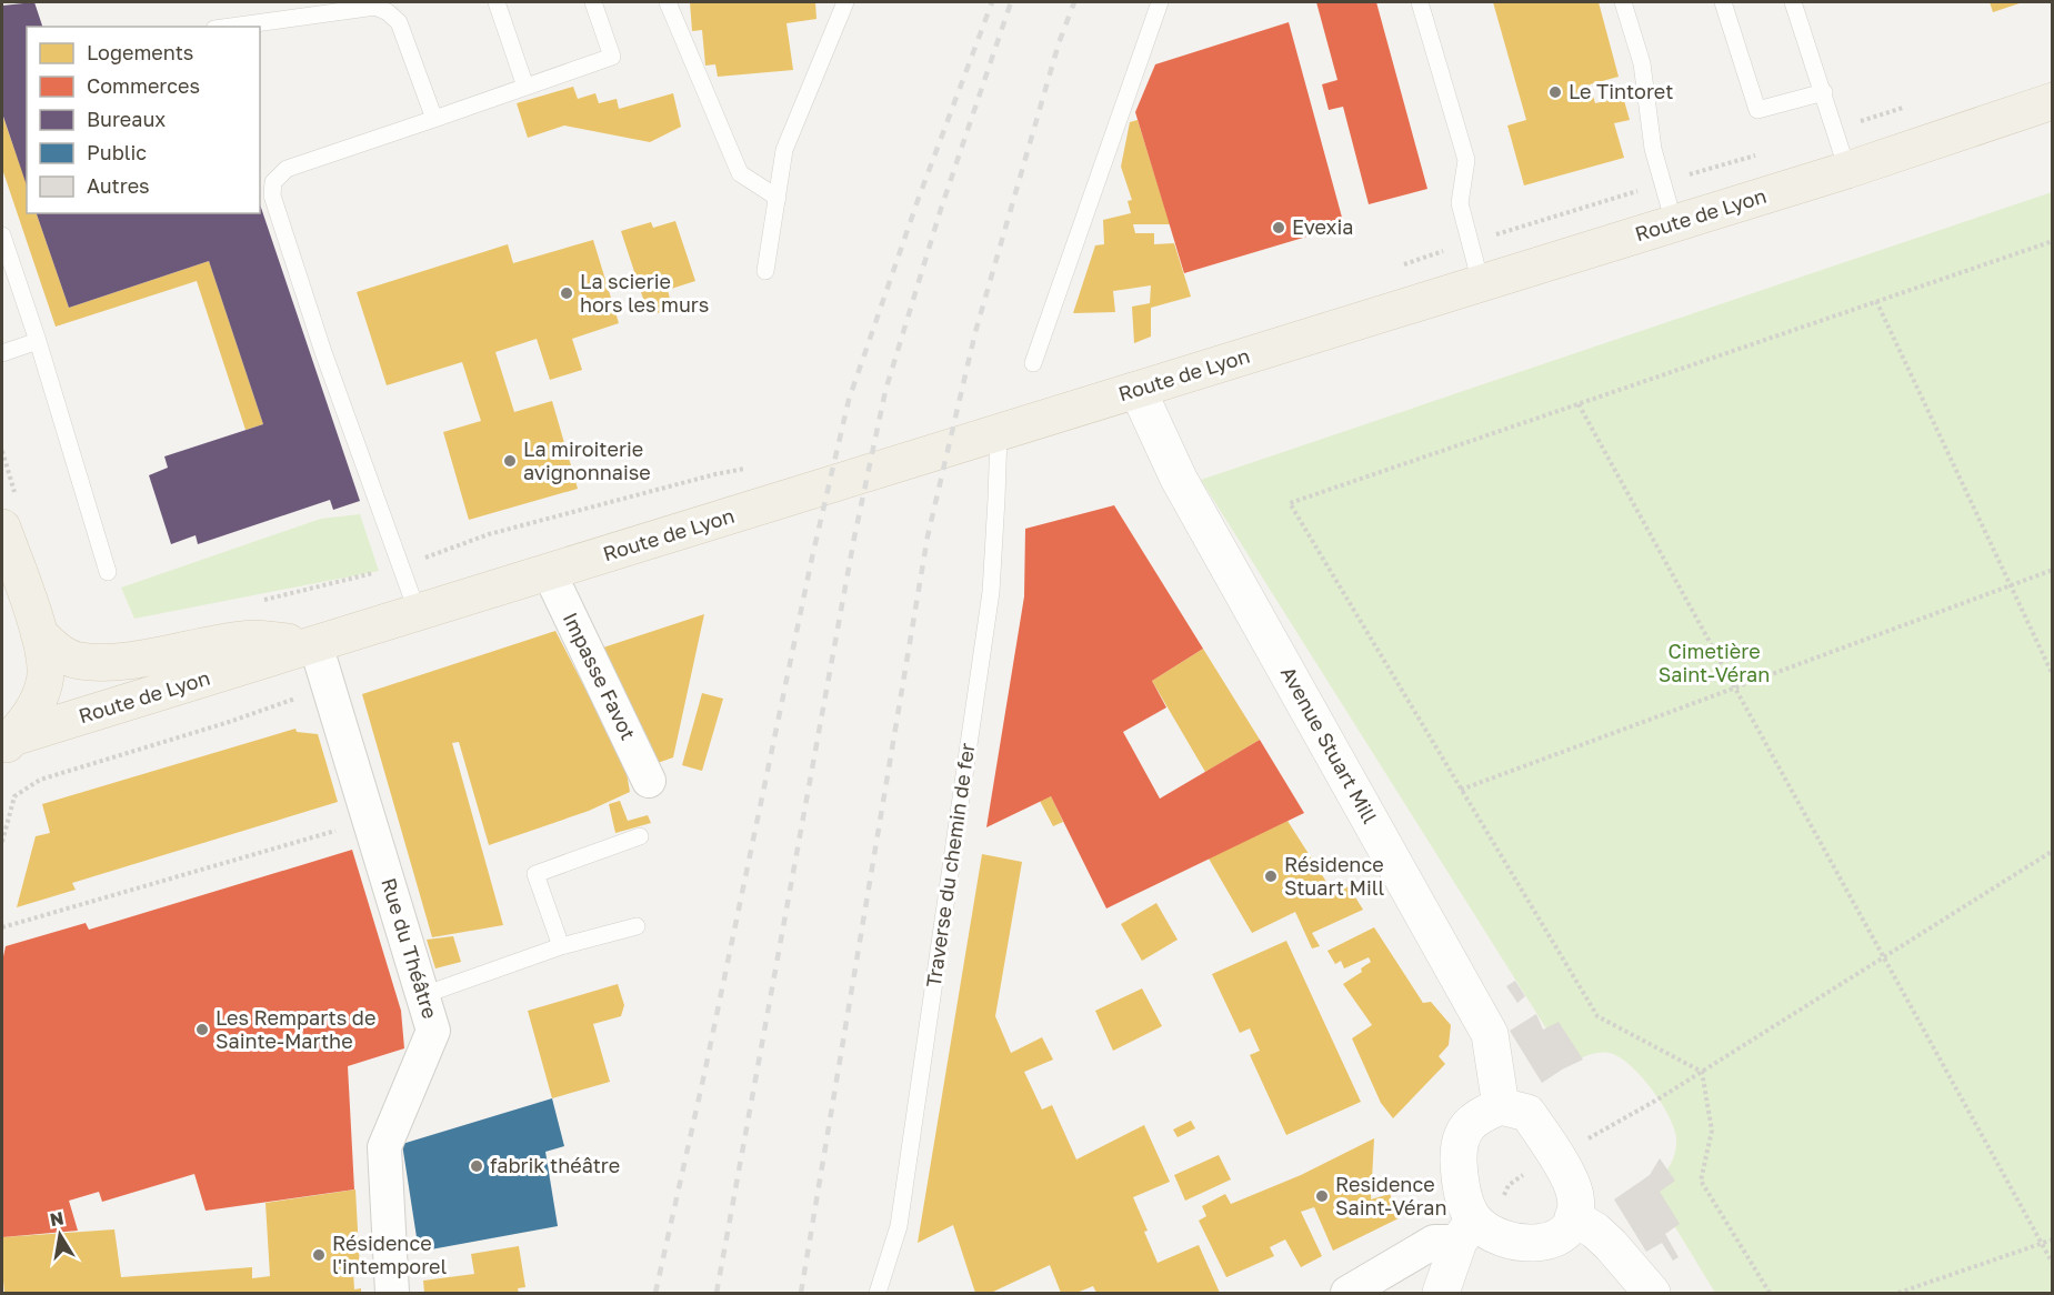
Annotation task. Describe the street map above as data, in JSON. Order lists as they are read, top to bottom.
{
  "streets": {
    "main road": ["Route de Lyon"],
    "street": ["Impasse Favot", "Avenue Stuart Mill", "Rue du Théâtre"],
    "lane": ["Traverse du chemin de fer"]
  },
  "crossings": [
    ["Route de Lyon", "Impasse Favot"],
    ["Route de Lyon", "Avenue Stuart Mill"],
    ["Route de Lyon", "Traverse du chemin de fer"],
    ["Route de Lyon", "Rue du Théâtre"]
  ],
  "parks": ["Cimetière Saint-Véran"],
  "places": [
    "Le Tintoret",
    "Evexia",
    "La scierie hors les murs",
    "La miroiterie avignonnaise",
    "Résidence Stuart Mill",
    "Les Remparts de Sainte-Marthe",
    "fabrik théâtre",
    "Residence Saint-Véran",
    "Résidence l'intemporel"
  ],
  "legend": [
    "Logements",
    "Commerces",
    "Bureaux",
    "Public",
    "Autres"
  ],
  "north": "top"
}
